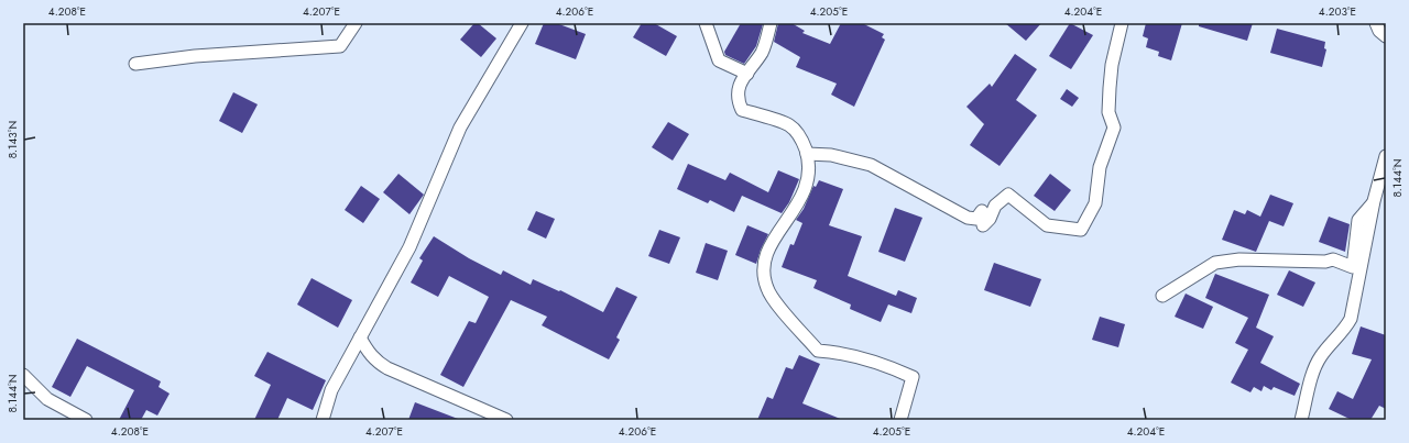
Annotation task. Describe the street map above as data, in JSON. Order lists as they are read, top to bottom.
{
  "coordinates": [
    "4.208°E",
    "4.207°E",
    "4.206°E",
    "4.205°E",
    "4.204°E",
    "4.203°E",
    "8.143°N",
    "8.144°N"
  ]
}
